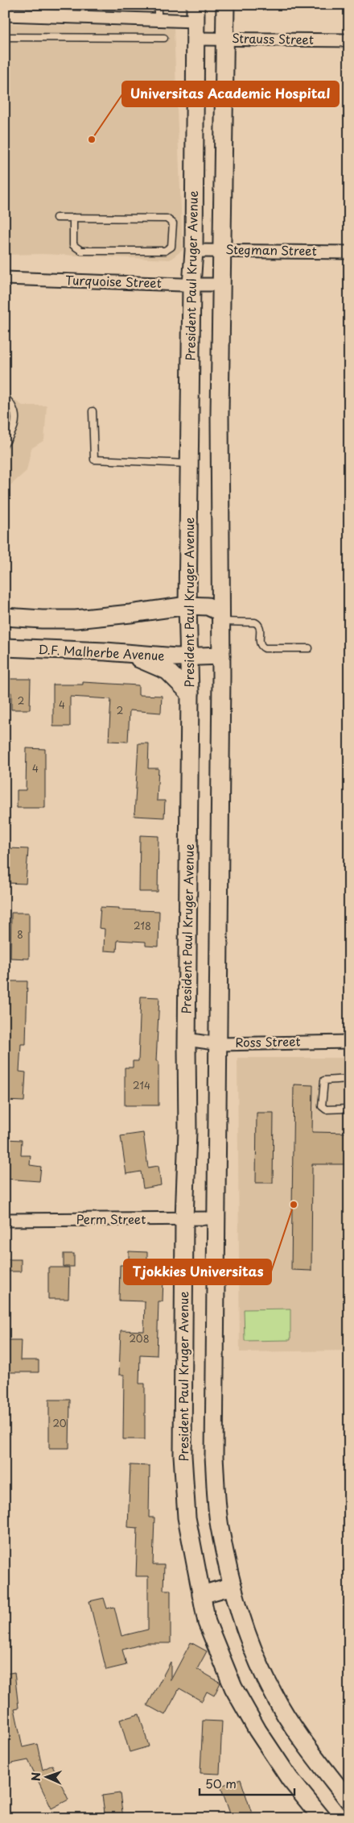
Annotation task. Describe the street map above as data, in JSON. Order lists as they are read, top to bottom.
{
  "streets": {
    "street": [
      "Strauss Street",
      "Stegman Street",
      "President Paul Kruger Avenue",
      "Turquoise Street",
      "D.F. Malherbe Avenue",
      "Ross Street",
      "Perm Street"
    ]
  },
  "crossings": [
    ["Strauss Street", "President Paul Kruger Avenue"],
    ["Stegman Street", "President Paul Kruger Avenue"],
    ["President Paul Kruger Avenue", "Turquoise Street"],
    ["President Paul Kruger Avenue", "D.F. Malherbe Avenue"],
    ["President Paul Kruger Avenue", "Ross Street"],
    ["President Paul Kruger Avenue", "Perm Street"]
  ],
  "places": ["Universitas Academic Hospital", "Tjokkies Universitas"],
  "house_numbers": [
    "2",
    "4",
    "2",
    "4",
    "218",
    "8",
    "214",
    "208",
    "20"
  ],
  "scale_bar": "50 m",
  "north": "left"
}
